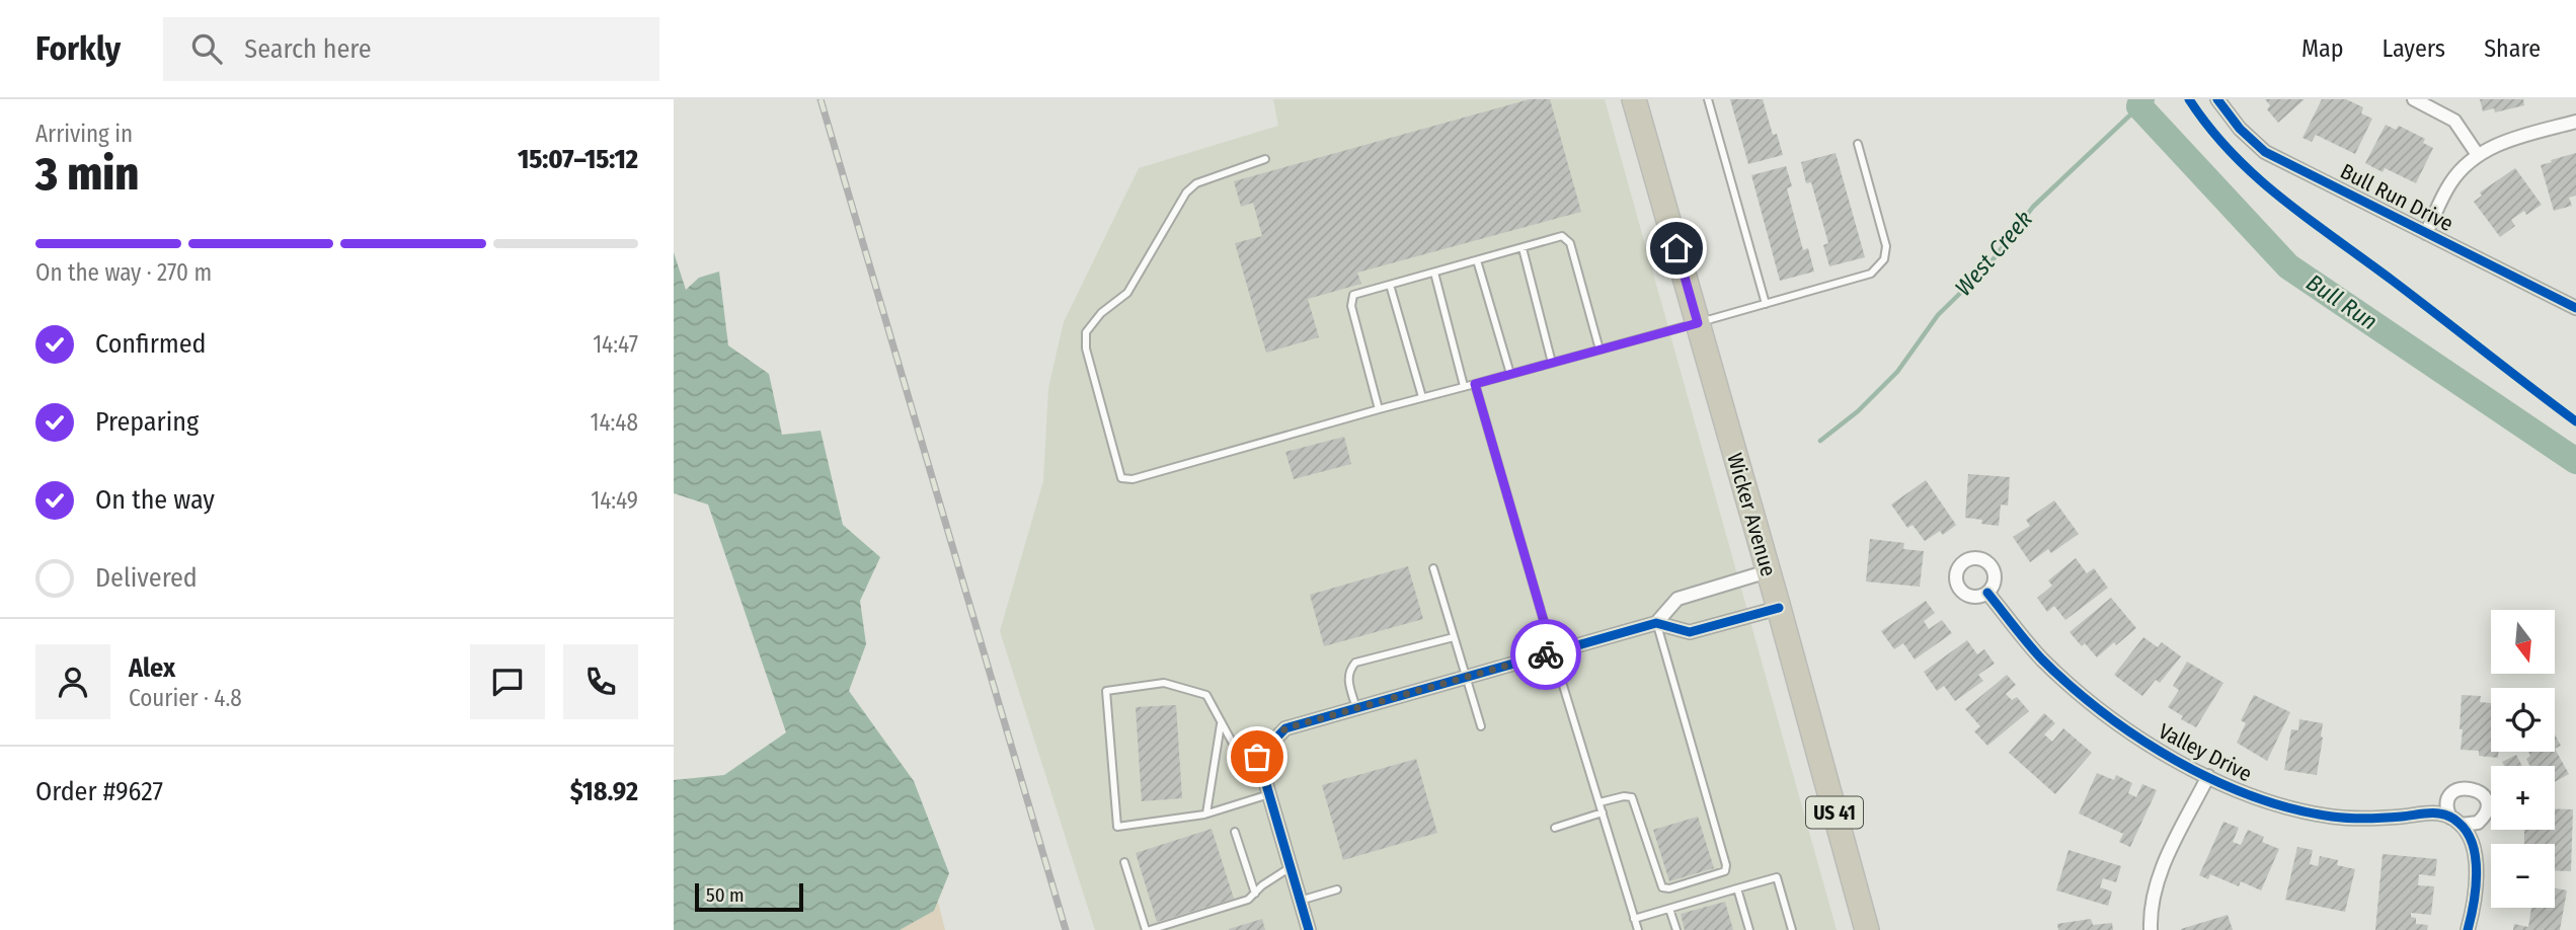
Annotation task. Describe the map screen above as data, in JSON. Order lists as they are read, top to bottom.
{
  "streets": {
    "highway": ["Wicker Avenue", "US 41"],
    "street": ["Bull Run Drive", "Valley Drive"]
  },
  "water": ["West Creek", "Bull Run"],
  "scale_bar": "50 m",
  "north": "bottom",
  "page": {
    "header": "Forkly",
    "search": "Search here",
    "nav": ["Map", "Layers", "Share"],
    "heading": ["3 min", "Arriving in", "15:07–15:12"],
    "panel": [
      "Alex",
      "Courier · 4.8",
      "Order #9627",
      "$18.92"
    ],
    "bar": "On the way · 270 m",
    "list": [
      ["Confirmed", "14:47"],
      ["Preparing", "14:48"],
      ["On the way", "14:49"],
      "Delivered"
    ],
    "map_buttons": ["+", "−"],
    "scale": "50 m"
  }
}
